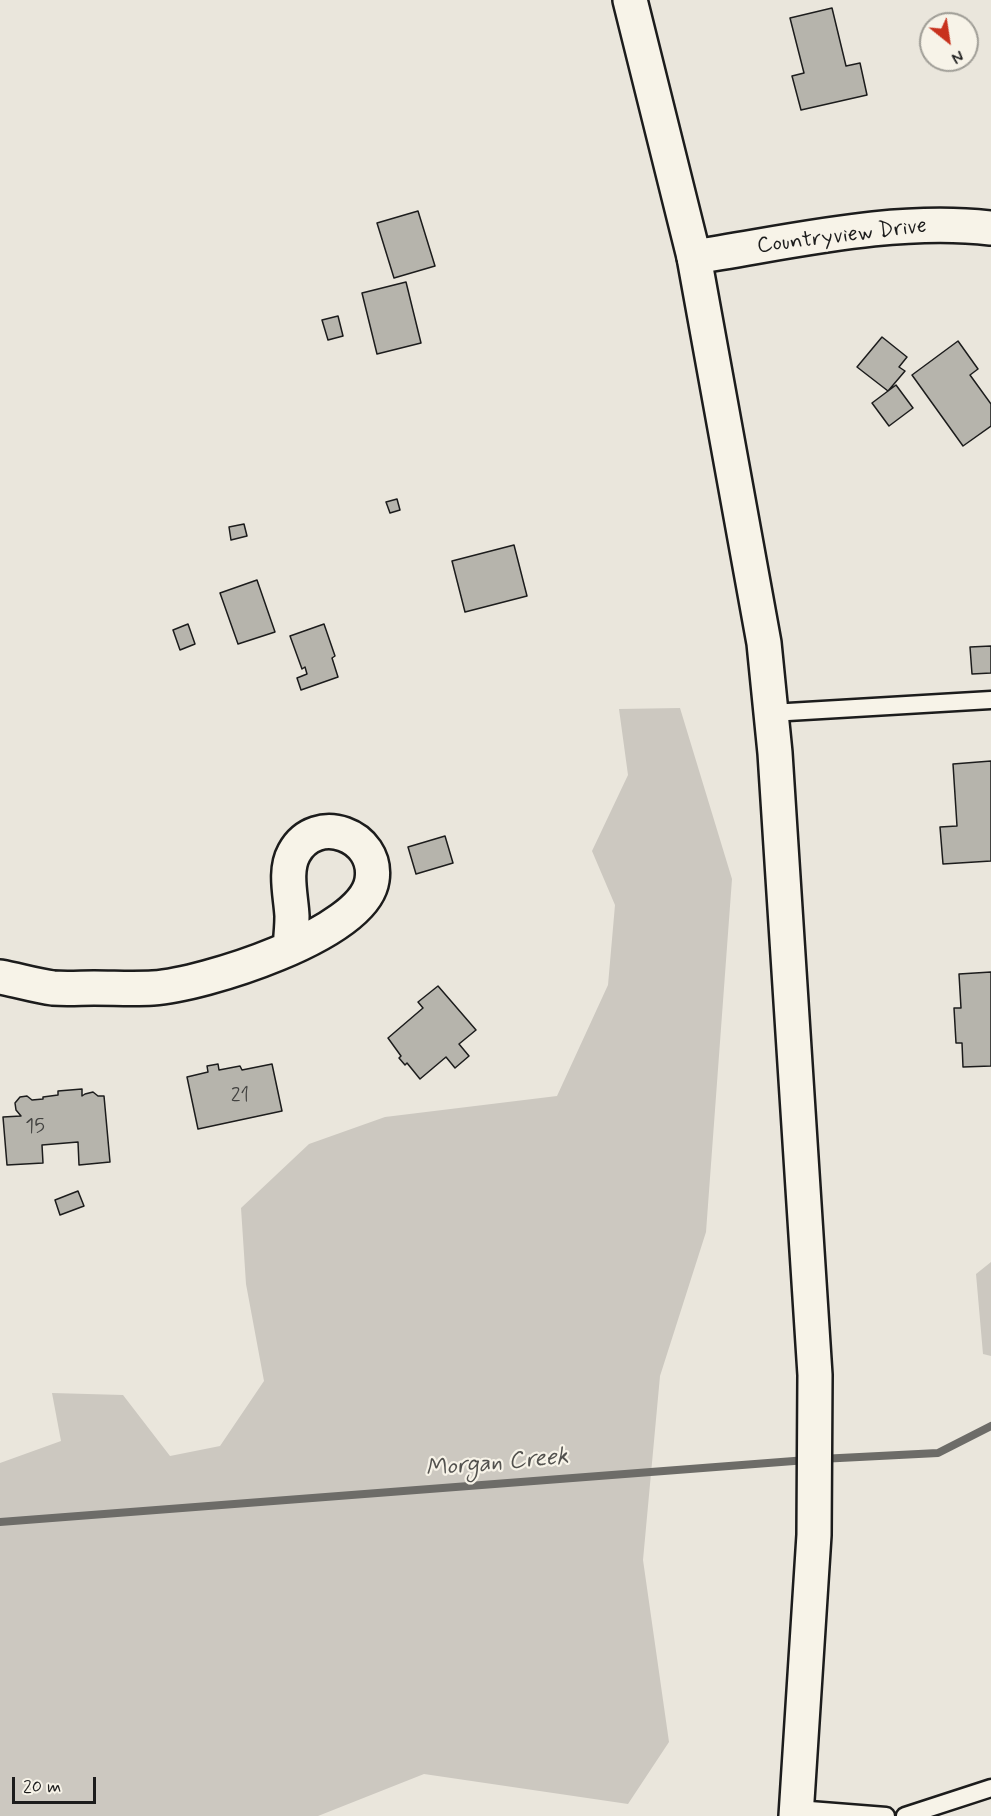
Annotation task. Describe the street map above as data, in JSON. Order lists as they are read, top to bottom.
{
  "streets": {
    "main road": ["Countryview Drive"]
  },
  "water": ["Morgan Creek"],
  "house_numbers": ["21", "15"],
  "scale_bar": "20 m",
  "north": "bottom right"
}
